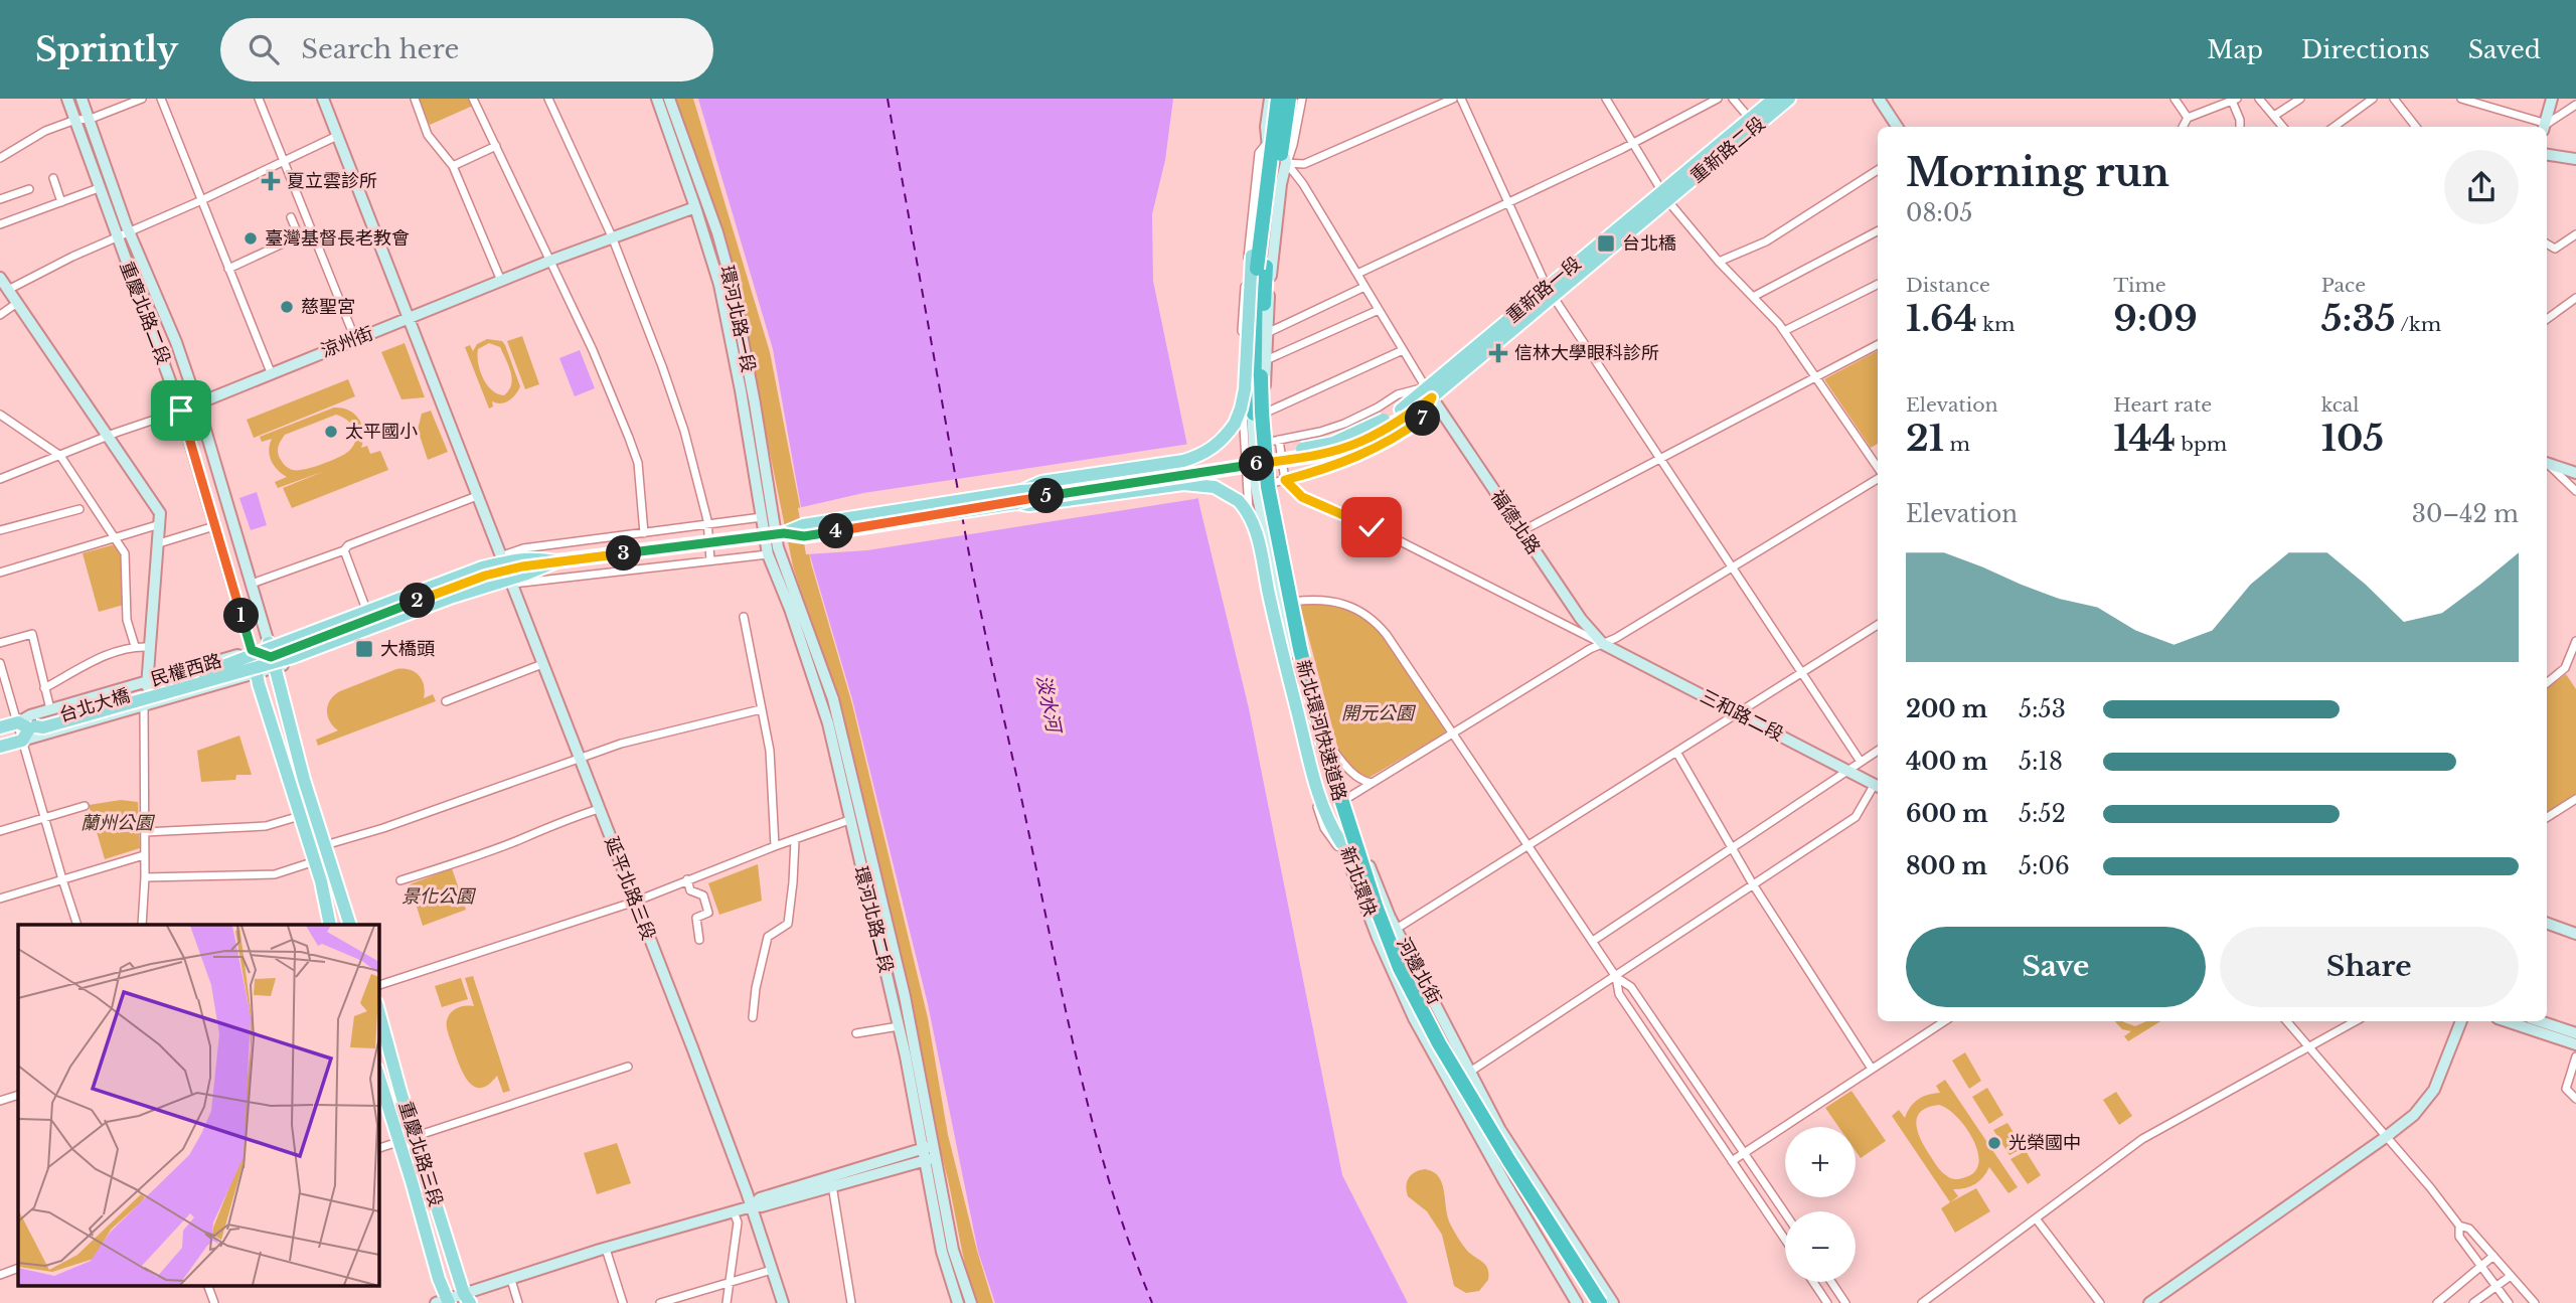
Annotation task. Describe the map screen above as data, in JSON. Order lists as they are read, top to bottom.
{
  "streets": {
    "highway": ["新北環河快速道路", "新北環快"],
    "main road": [
      "重新路二段",
      "重新路一段",
      "民權西路",
      "台北大橋",
      "重慶北路三段"
    ],
    "street": [
      "重慶北路二段",
      "環河北路一段",
      "涼州街",
      "福德北路",
      "三和路二段",
      "延平北路三段",
      "環河北路二段",
      "河邊北街"
    ]
  },
  "crossings": [
    ["重新路二段", "重新路一段"],
    ["重新路一段", "福德北路"],
    ["重新路一段", "台北大橋"],
    ["重新路一段", "河邊北街"],
    ["重慶北路二段", "涼州街"],
    ["重慶北路二段", "民權西路"],
    ["環河北路一段", "涼州街"],
    ["環河北路一段", "民權西路"],
    ["環河北路一段", "環河北路二段"],
    ["涼州街", "延平北路三段"],
    ["福德北路", "三和路二段"],
    ["民權西路", "台北大橋"],
    ["民權西路", "延平北路三段"],
    ["新北環河快速道路", "河邊北街"],
    ["新北環快", "河邊北街"]
  ],
  "water": ["淡水河"],
  "parks": ["開元公園", "蘭州公園", "景化公園"],
  "places": {
    "health": ["夏立雲診所", "信林大學眼科診所"],
    "other": [
      "臺灣基督長老教會",
      "慈聖宮",
      "太平國小",
      "光榮國中"
    ],
    "transit": ["台北橋", "大橋頭"]
  },
  "page": {
    "header": "Sprintly",
    "search": "Search here",
    "nav": ["Map", "Directions", "Saved"],
    "heading": ["Morning run", "08:05"],
    "stats": [
      ["Distance", "1.64 km"],
      ["Time", "9:09"],
      ["Pace", "5:35 /km"],
      ["Elevation", "21 m"],
      ["Heart rate", "144 bpm"],
      ["kcal", "105"]
    ],
    "pins": [
      "7",
      "6",
      "5",
      "4",
      "3",
      "2",
      "1"
    ],
    "chart": ["Elevation", "30–42 m"],
    "list": [
      {
        "name": "200 m",
        "note": "5:53"
      },
      {
        "name": "400 m",
        "note": "5:18"
      },
      {
        "name": "600 m",
        "note": "5:52"
      },
      {
        "name": "800 m",
        "note": "5:06"
      }
    ],
    "buttons": ["Save", "Share"],
    "map_buttons": ["+", "−"]
  }
}
